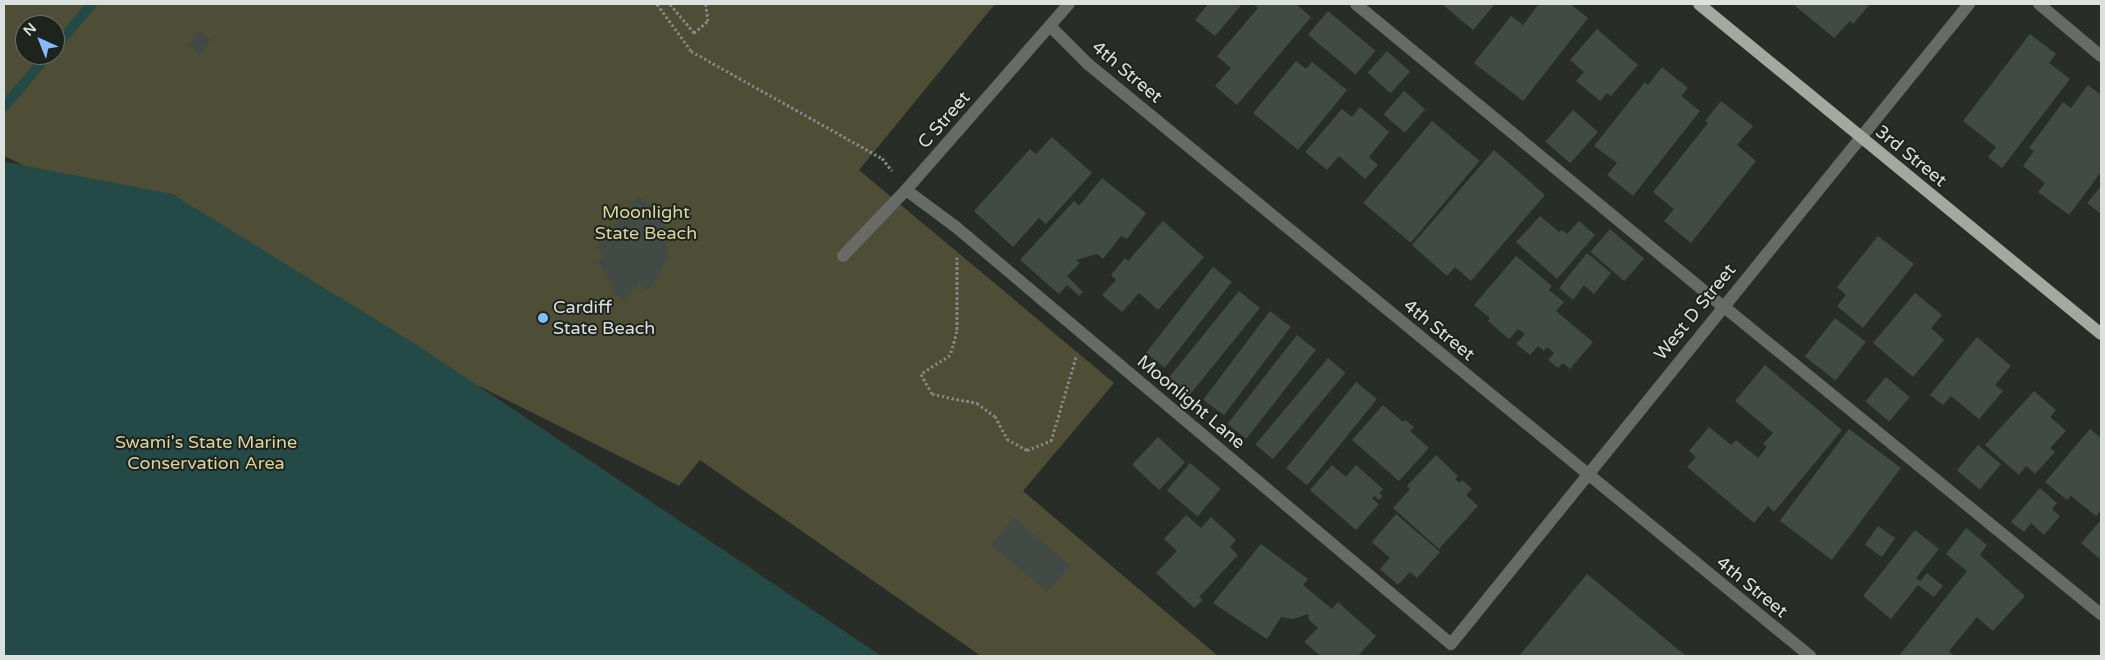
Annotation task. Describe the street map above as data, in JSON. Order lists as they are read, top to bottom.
{
  "streets": {
    "main road": ["3rd Street"],
    "street": [
      "4th Street",
      "C Street",
      "West D Street",
      "Moonlight Lane"
    ]
  },
  "crossings": [
    ["4th Street", "C Street"],
    ["4th Street", "West D Street"],
    ["C Street", "Moonlight Lane"],
    ["3rd Street", "West D Street"],
    ["West D Street", "Moonlight Lane"]
  ],
  "parks": ["Moonlight State Beach", "Swami's State Marine Conservation Area"],
  "places": ["Cardiff State Beach"],
  "north": "top left"
}
